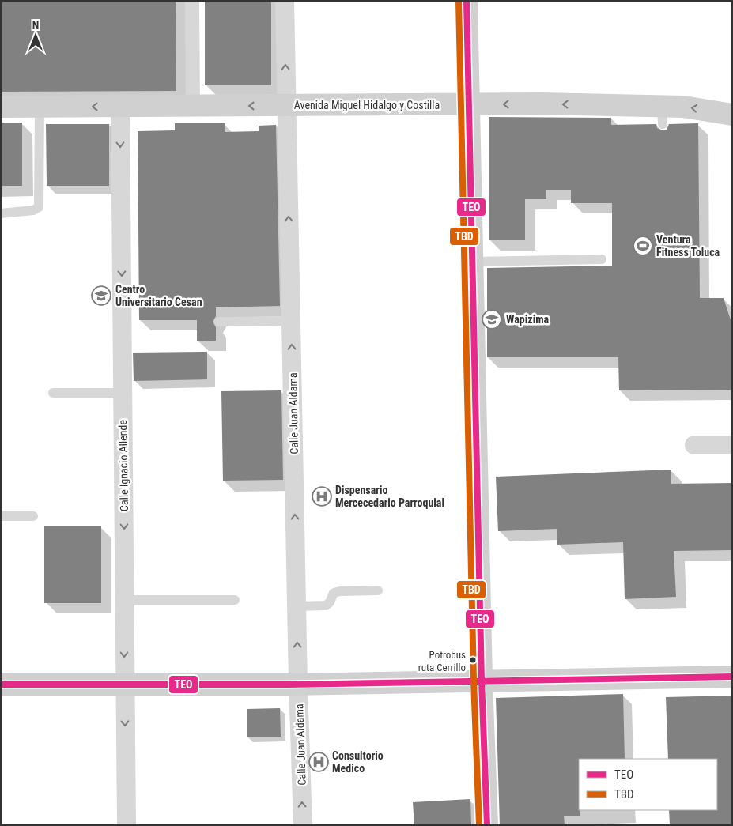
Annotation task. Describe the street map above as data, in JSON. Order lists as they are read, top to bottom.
{
  "streets": {
    "main road": ["Avenida Miguel Hidalgo y Costilla"],
    "street": ["Calle Juan Aldama", "Calle Ignacio Allende"]
  },
  "crossings": [
    ["Avenida Miguel Hidalgo y Costilla", "Calle Juan Aldama"],
    ["Avenida Miguel Hidalgo y Costilla", "Calle Ignacio Allende"]
  ],
  "one_way": ["Avenida Miguel Hidalgo y Costilla", "Calle Juan Aldama", "Calle Ignacio Allende"],
  "places": {
    "sports": ["Ventura Fitness Toluca"],
    "school or university": ["Centro Universitario Cesan", "Wapizima"],
    "hospital": ["Dispensario Mercecedario Parroquial", "Consultorio Medico"],
    "other": ["Potrobus ruta Cerrillo"]
  },
  "lines": ["transit line TEO", "transit line TBD"],
  "legend": ["TEO", "TBD"],
  "north": "top"
}
